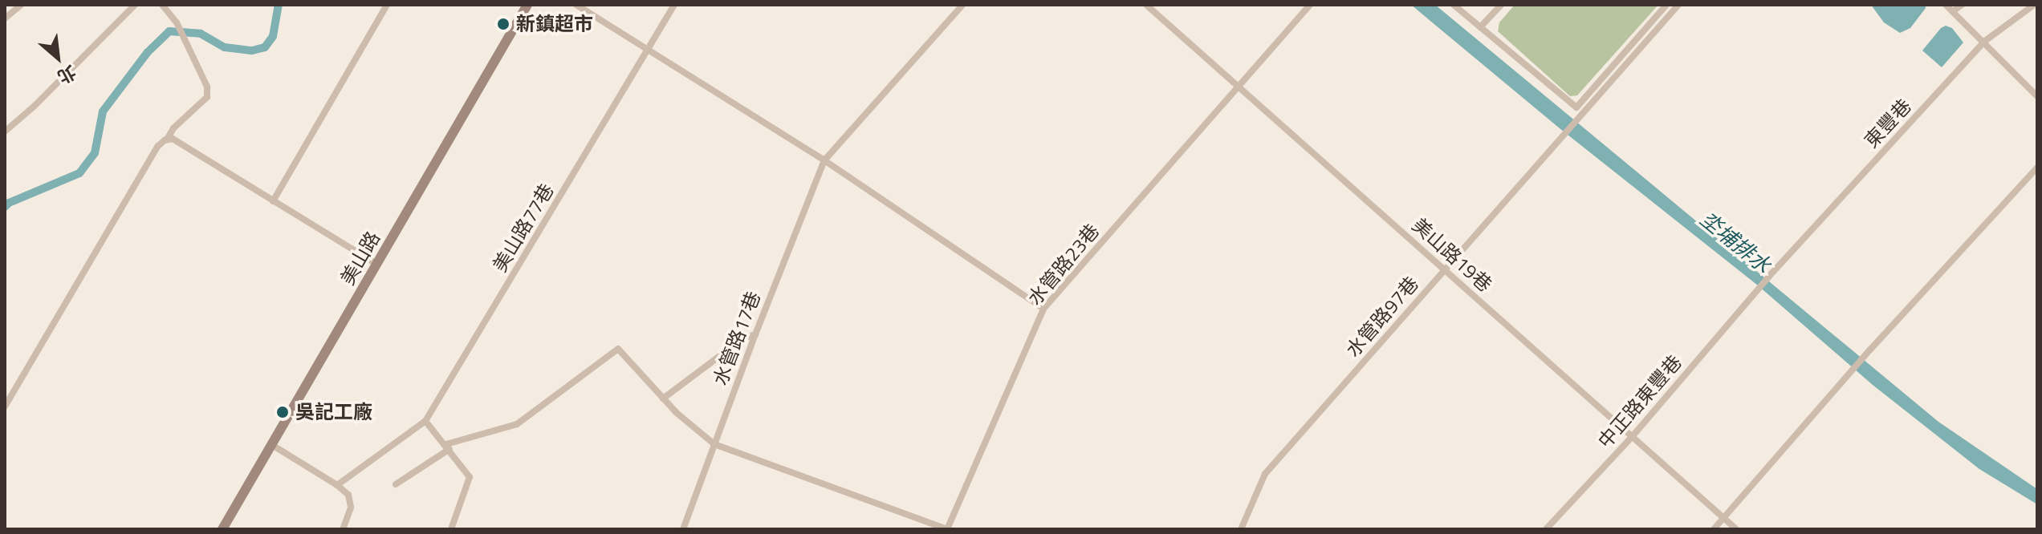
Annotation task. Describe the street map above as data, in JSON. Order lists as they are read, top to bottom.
{
  "streets": {
    "street": [
      "東豐巷",
      "美山路77巷",
      "美山路19巷",
      "美山路",
      "水管路23巷",
      "水管路97巷",
      "水管路17巷",
      "中正路東豐巷"
    ]
  },
  "crossings": [
    ["東豐巷", "中正路東豐巷"],
    ["美山路19巷", "水管路23巷"],
    ["美山路19巷", "水管路97巷"],
    ["美山路19巷", "中正路東豐巷"]
  ],
  "water": ["坔埔排水"],
  "places": ["新鎮超市", "吳記工廠"],
  "north": "bottom right"
}
